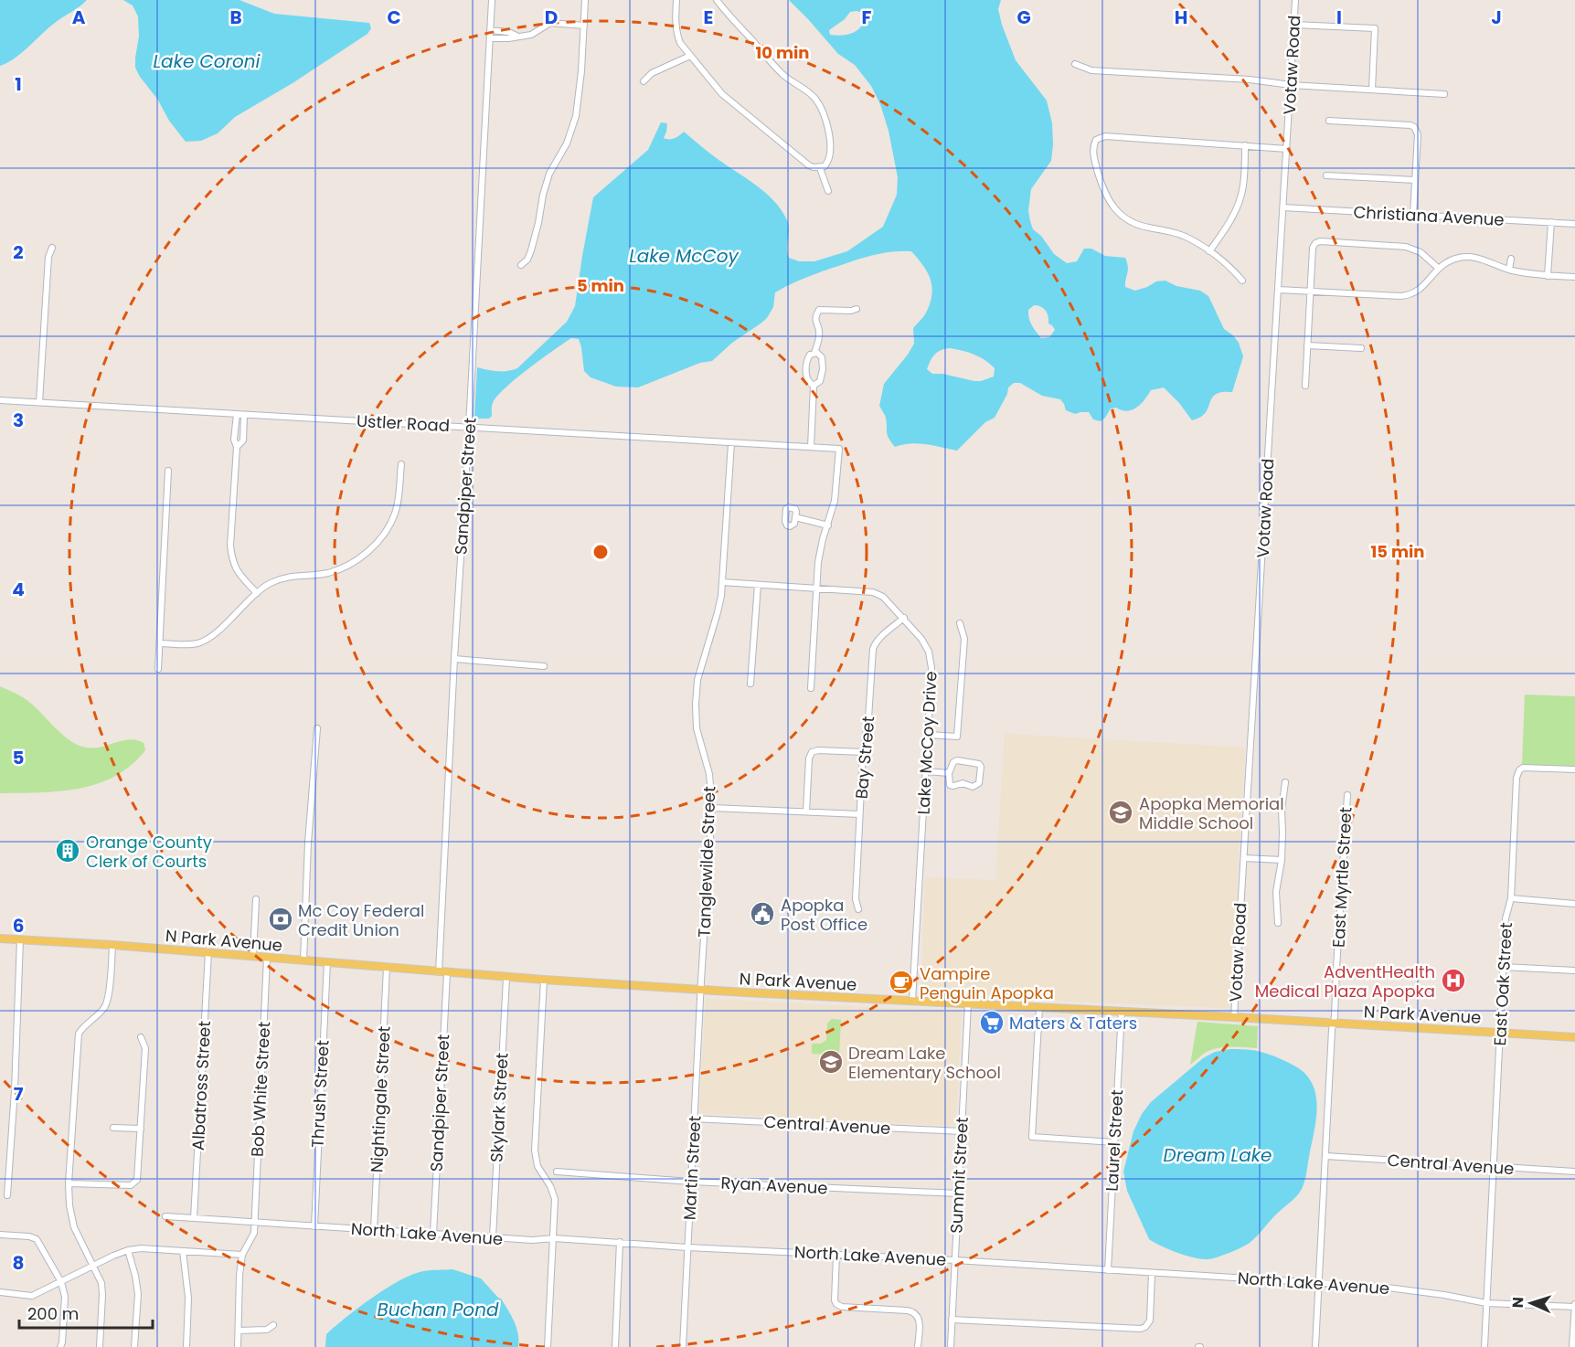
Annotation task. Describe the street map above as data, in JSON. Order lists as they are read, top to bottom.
{
  "streets": {
    "main road": ["N Park Avenue"],
    "street": [
      "Votaw Road",
      "Christiana Avenue",
      "Ustler Road",
      "Sandpiper Street",
      "Lake McCoy Drive",
      "Bay Street",
      "Tanglewilde Street",
      "East Myrtle Street",
      "East Oak Street",
      "Albatross Street",
      "Bob White Street",
      "Thrush Street",
      "Nightingale Street",
      "Skylark Street",
      "Central Avenue",
      "Laurel Street",
      "Martin Street",
      "Summit Street",
      "Ryan Avenue",
      "North Lake Avenue"
    ]
  },
  "crossings": [
    ["Votaw Road", "Christiana Avenue"],
    ["Votaw Road", "N Park Avenue"],
    ["Ustler Road", "Sandpiper Street"],
    ["Ustler Road", "Tanglewilde Street"],
    ["Sandpiper Street", "N Park Avenue"],
    ["Sandpiper Street", "North Lake Avenue"],
    ["Lake McCoy Drive", "Bay Street"],
    ["Lake McCoy Drive", "Tanglewilde Street"],
    ["Lake McCoy Drive", "N Park Avenue"],
    ["Tanglewilde Street", "N Park Avenue"],
    ["Tanglewilde Street", "Martin Street"],
    ["East Myrtle Street", "N Park Avenue"],
    ["East Myrtle Street", "Central Avenue"],
    ["East Myrtle Street", "North Lake Avenue"],
    ["N Park Avenue", "East Oak Street"],
    ["N Park Avenue", "Albatross Street"],
    ["N Park Avenue", "Bob White Street"],
    ["N Park Avenue", "Thrush Street"],
    ["N Park Avenue", "Nightingale Street"],
    ["N Park Avenue", "Skylark Street"],
    ["N Park Avenue", "Laurel Street"],
    ["N Park Avenue", "Martin Street"],
    ["N Park Avenue", "Summit Street"],
    ["East Oak Street", "Central Avenue"],
    ["East Oak Street", "North Lake Avenue"],
    ["Albatross Street", "North Lake Avenue"],
    ["Bob White Street", "North Lake Avenue"],
    ["Thrush Street", "North Lake Avenue"],
    ["Nightingale Street", "North Lake Avenue"],
    ["Skylark Street", "North Lake Avenue"],
    ["Central Avenue", "Martin Street"],
    ["Central Avenue", "Summit Street"],
    ["Laurel Street", "North Lake Avenue"],
    ["Martin Street", "Ryan Avenue"],
    ["Martin Street", "North Lake Avenue"],
    ["Summit Street", "Ryan Avenue"],
    ["Summit Street", "North Lake Avenue"]
  ],
  "water": [
    "Lake Coroni",
    "Lake McCoy",
    "Dream Lake",
    "Buchan Pond"
  ],
  "places": {
    "school or university": ["Apopka Memorial Middle School", "Dream Lake Elementary School"],
    "building": ["Orange County Clerk of Courts"],
    "public building": ["Apopka Post Office"],
    "bank": ["Mc Coy Federal Credit Union"],
    "hospital": ["AdventHealth Medical Plaza Apopka"],
    "cafe": ["Vampire Penguin Apopka"],
    "supermarket": ["Maters & Taters"]
  },
  "scale_bar": "200 m",
  "north": "left",
  "grid": {
    "columns": [
      "A",
      "B",
      "C",
      "D",
      "E",
      "F",
      "G",
      "H",
      "I",
      "J"
    ],
    "rows": [
      "1",
      "2",
      "3",
      "4",
      "5",
      "6",
      "7",
      "8"
    ]
  },
  "rings": ["10 min", "5 min", "15 min"]
}
